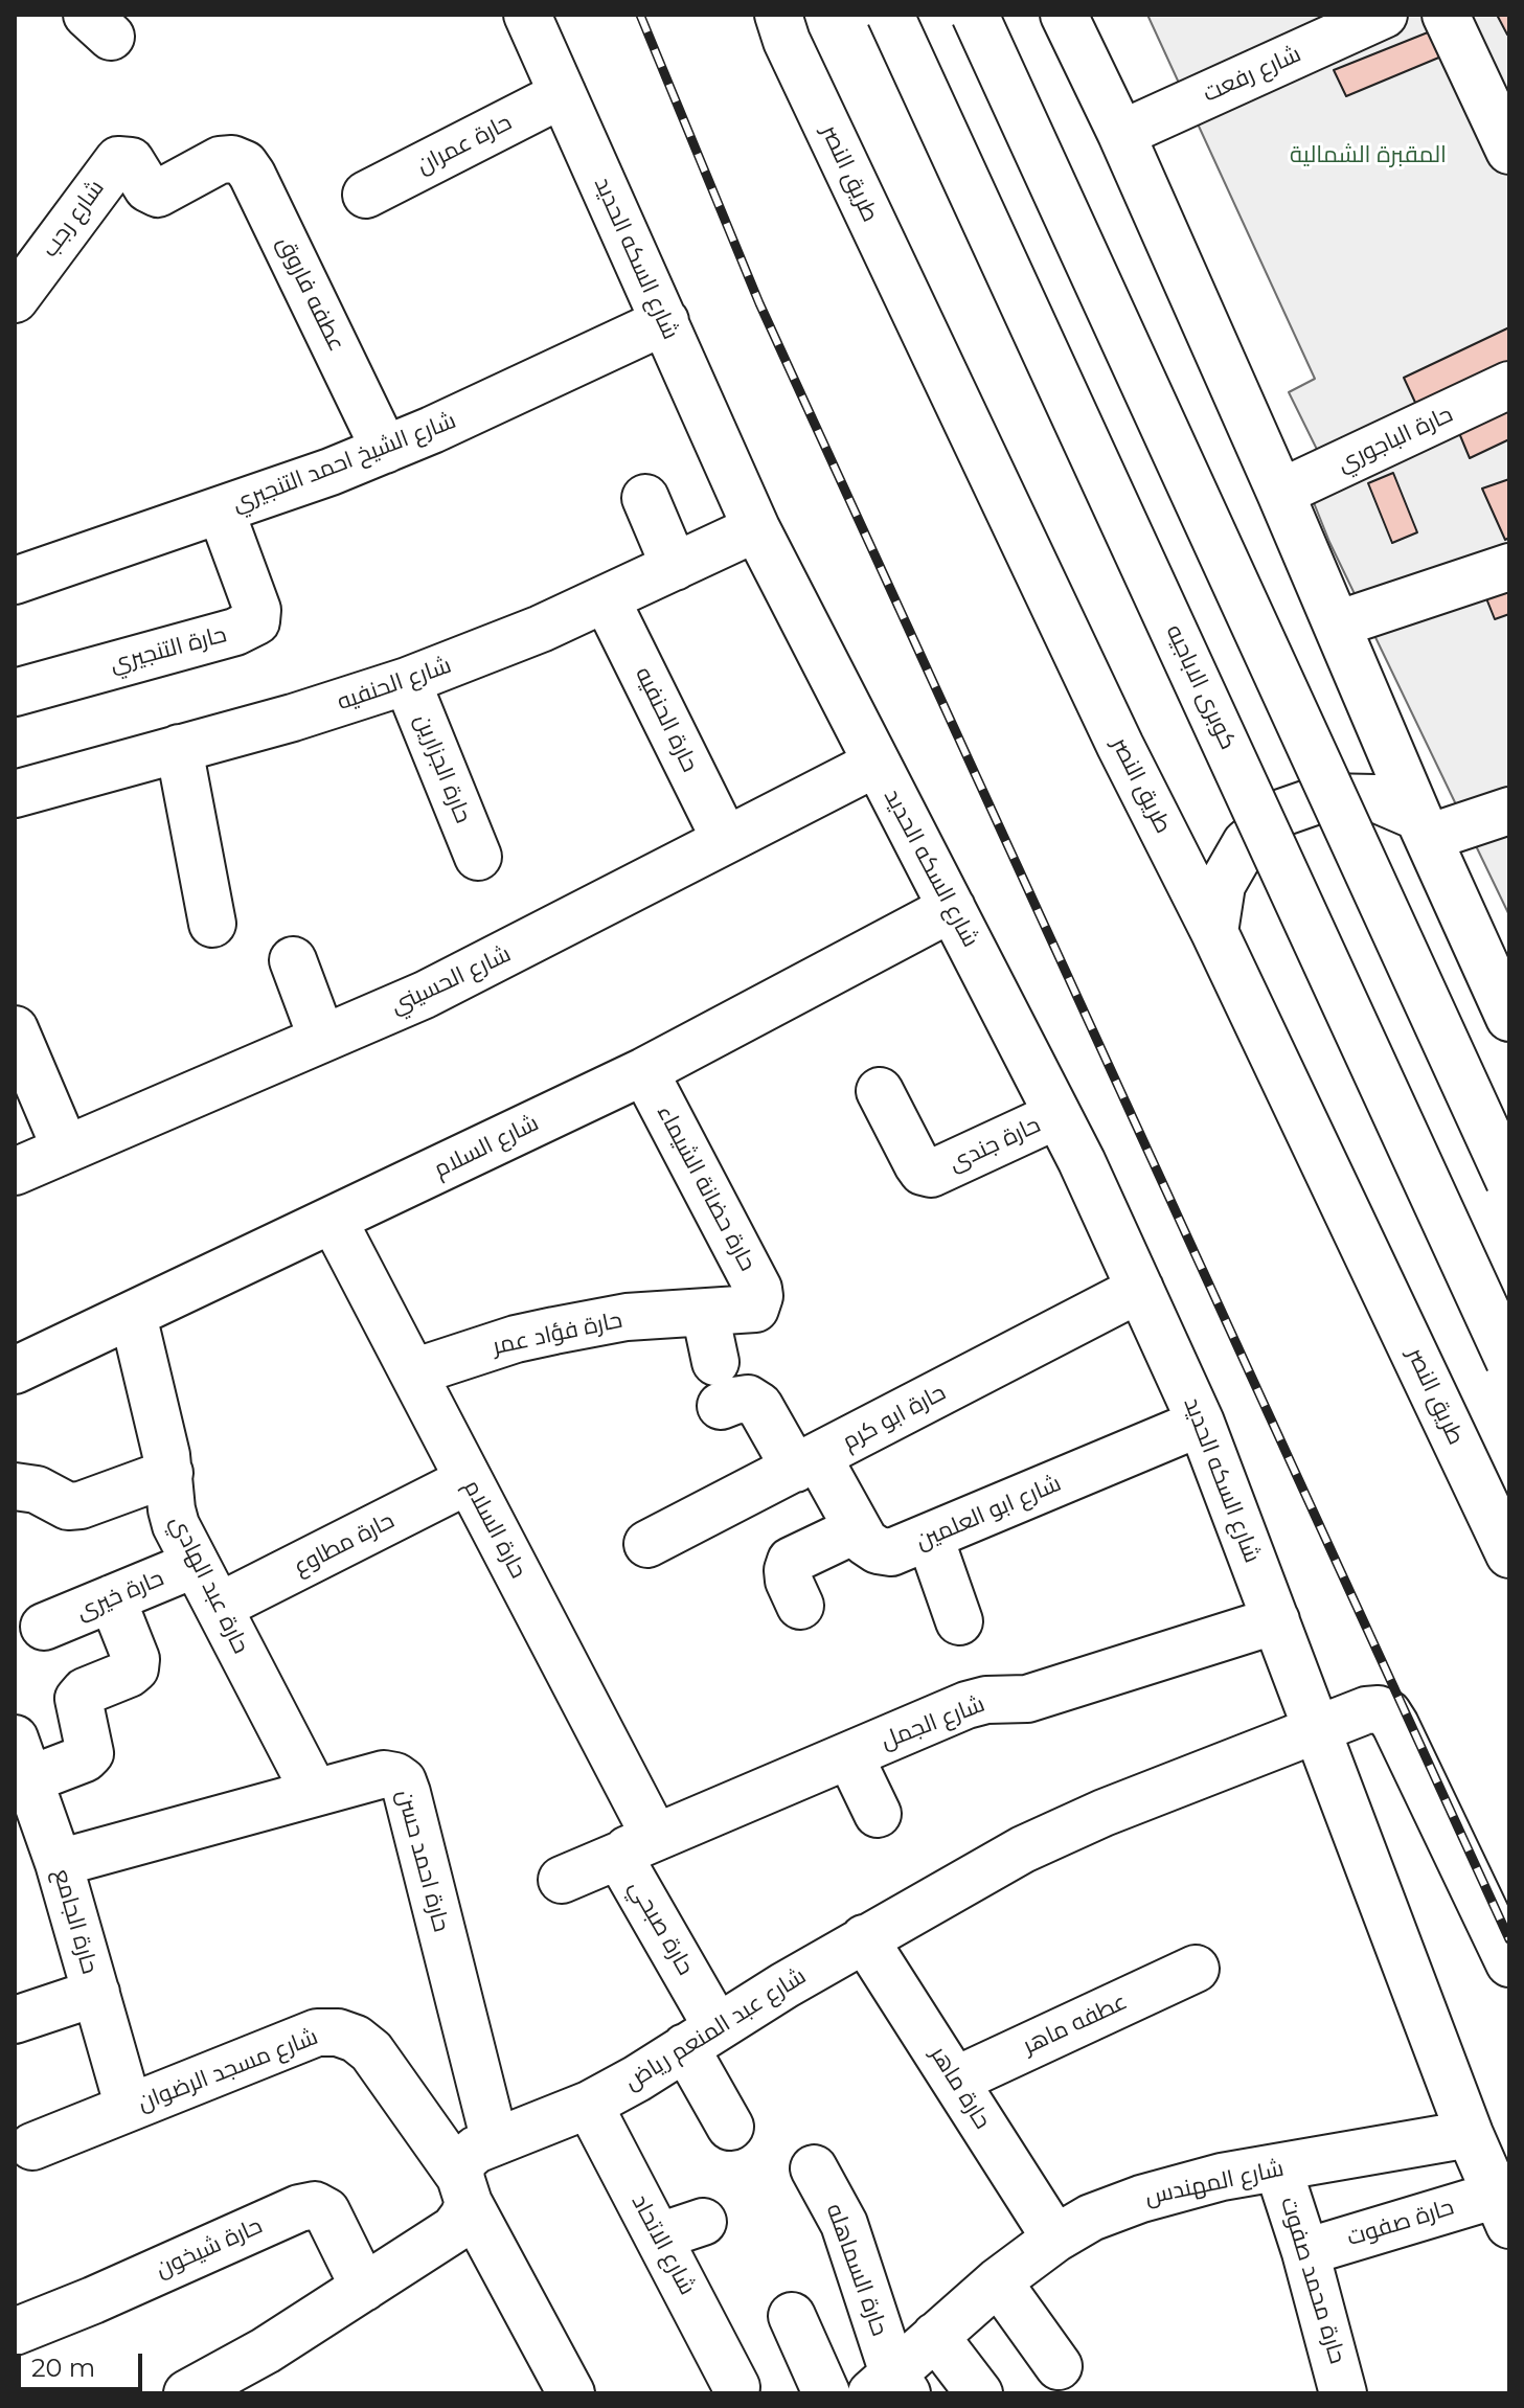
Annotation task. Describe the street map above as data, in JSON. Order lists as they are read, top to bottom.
{
  "streets": {
    "main road": [
      "شارع رفعت",
      "حارة عمران",
      "طريق النصر",
      "شارع رجب",
      "شارع السكه الحديد",
      "عطفه فاروق",
      "حارة الباجوري",
      "شارع الشيخ احمد التنجيري",
      "حارة التنجيري",
      "شارع الحنفيه",
      "كوبرى الاباجيه",
      "حارة الحنفيه",
      "حارة الجزارين",
      "شارع الحسيني",
      "حارة جندى",
      "شارع السلام",
      "حارة حضانة الشيماء",
      "حارة فؤاد عمر",
      "حارة ابو كرم",
      "شارع ابو العلمين",
      "حارة السلام",
      "حارة مطاوع",
      "حارة عبد الهادي",
      "حارة خيرى",
      "شارع الجمل",
      "حارة احمد حسن",
      "حارة الجامع",
      "حارة صبحي",
      "عطفه ماهر",
      "شارع عبد المنعم رياض",
      "شارع مسجد الرضوان",
      "حارة ماهر",
      "شارع المهندس",
      "حارة صفوت",
      "شارع الاتحاد",
      "حارة شيخون",
      "حارة السماهله",
      "حارة محمد صفوت"
    ]
  },
  "crossings": [
    ["حارة عمران", "شارع السكه الحديد"],
    ["شارع رجب", "عطفه فاروق"],
    ["شارع السكه الحديد", "شارع الشيخ احمد التنجيري"],
    ["شارع السكه الحديد", "شارع الحنفيه"],
    ["شارع السكه الحديد", "شارع الحسيني"],
    ["شارع السكه الحديد", "حارة جندى"],
    ["شارع السكه الحديد", "شارع السلام"],
    ["شارع السكه الحديد", "حارة ابو كرم"],
    ["شارع السكه الحديد", "شارع ابو العلمين"],
    ["شارع السكه الحديد", "شارع الجمل"],
    ["شارع السكه الحديد", "شارع عبد المنعم رياض"],
    ["شارع السكه الحديد", "شارع المهندس"],
    ["شارع السكه الحديد", "حارة صفوت"],
    ["عطفه فاروق", "شارع الشيخ احمد التنجيري"],
    ["شارع الشيخ احمد التنجيري", "حارة التنجيري"],
    ["شارع الحنفيه", "حارة الحنفيه"],
    ["شارع الحنفيه", "حارة الجزارين"],
    ["حارة الحنفيه", "شارع الحسيني"],
    ["شارع السلام", "حارة حضانة الشيماء"],
    ["شارع السلام", "حارة السلام"],
    ["شارع السلام", "حارة عبد الهادي"],
    ["حارة حضانة الشيماء", "حارة فؤاد عمر"],
    ["حارة حضانة الشيماء", "شارع ابو العلمين"],
    ["حارة فؤاد عمر", "شارع ابو العلمين"],
    ["حارة فؤاد عمر", "حارة السلام"],
    ["حارة ابو كرم", "شارع ابو العلمين"],
    ["حارة السلام", "حارة مطاوع"],
    ["حارة السلام", "شارع الجمل"],
    ["حارة السلام", "حارة صبحي"],
    ["حارة مطاوع", "حارة عبد الهادي"],
    ["حارة عبد الهادي", "حارة خيرى"],
    ["حارة عبد الهادي", "حارة احمد حسن"],
    ["شارع الجمل", "حارة صبحي"],
    ["حارة احمد حسن", "حارة الجامع"],
    ["حارة احمد حسن", "شارع عبد المنعم رياض"],
    ["حارة الجامع", "شارع مسجد الرضوان"],
    ["حارة صبحي", "شارع عبد المنعم رياض"],
    ["عطفه ماهر", "حارة ماهر"],
    ["شارع عبد المنعم رياض", "شارع مسجد الرضوان"],
    ["شارع عبد المنعم رياض", "حارة ماهر"],
    ["شارع عبد المنعم رياض", "شارع الاتحاد"],
    ["شارع عبد المنعم رياض", "حارة شيخون"],
    ["حارة ماهر", "شارع المهندس"],
    ["شارع المهندس", "حارة السماهله"],
    ["شارع المهندس", "حارة محمد صفوت"],
    ["حارة صفوت", "حارة محمد صفوت"]
  ],
  "parks": ["المقبرة الشمالية"],
  "scale_bar": "20 m"
}
